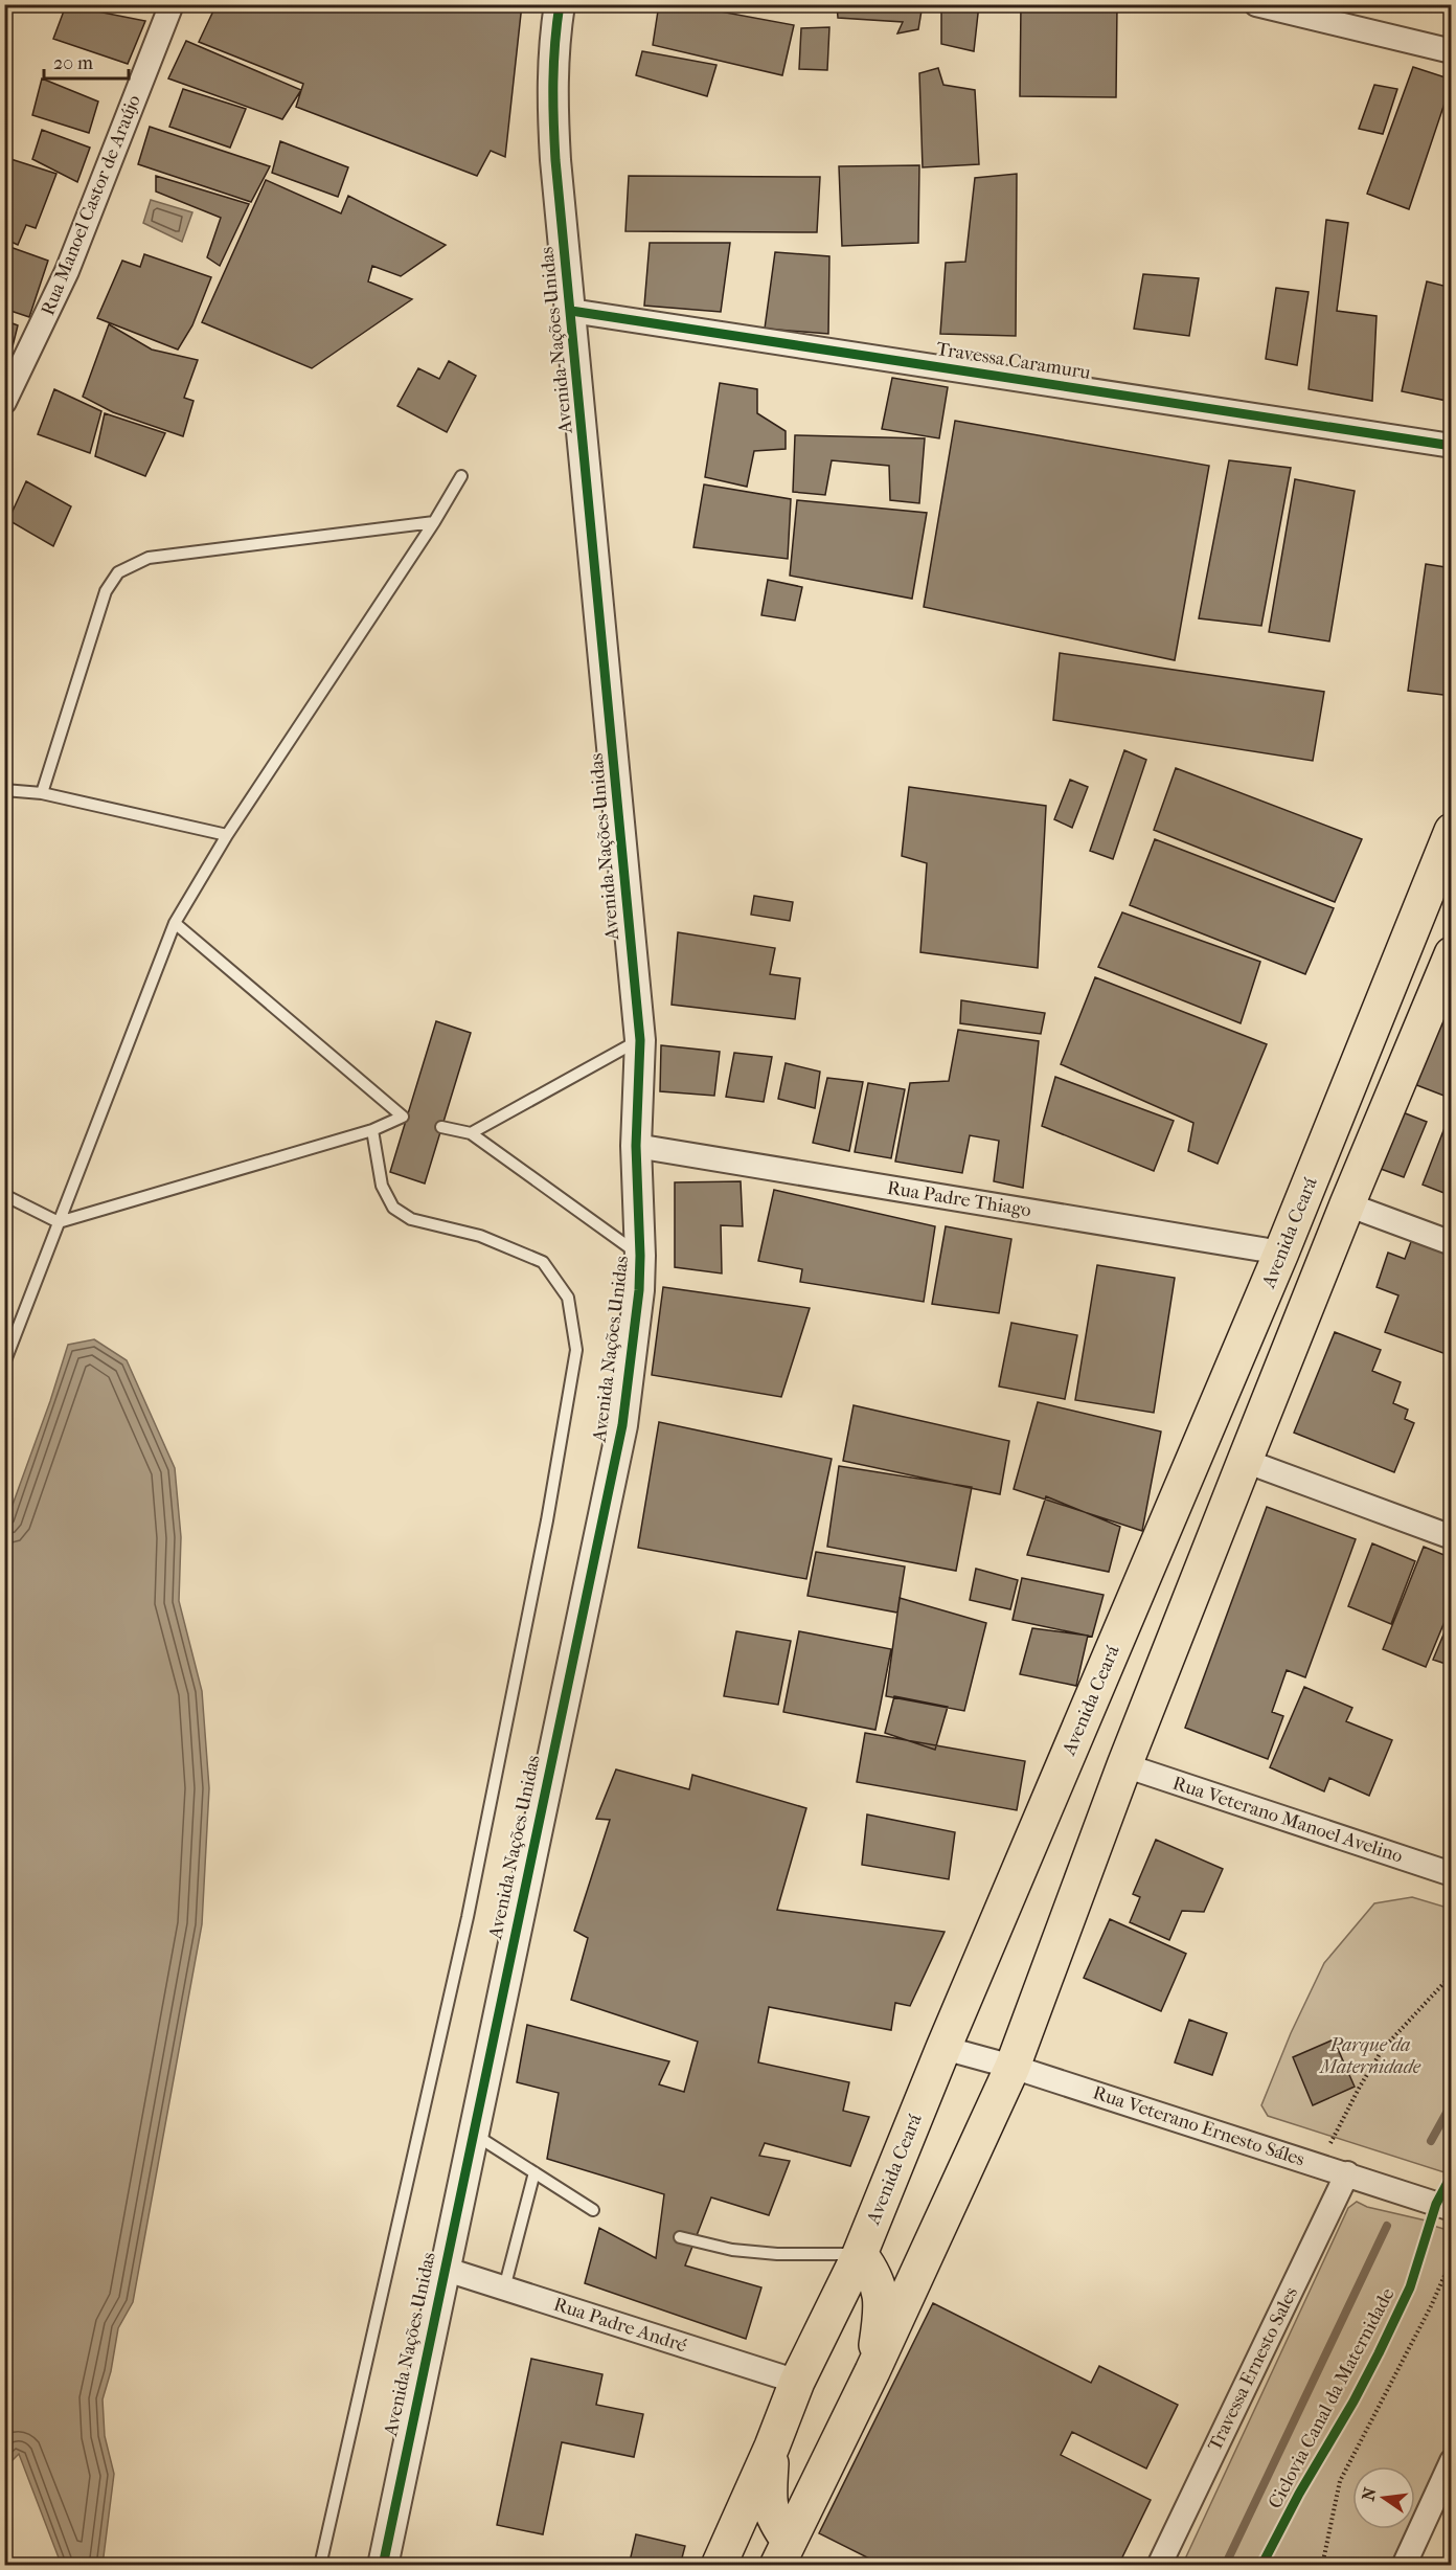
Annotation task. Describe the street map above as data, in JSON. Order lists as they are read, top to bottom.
{
  "streets": {
    "main road": ["Avenida Ceará"],
    "street": [
      "Rua Manoel Castor de Araújo",
      "Avenida Nações Unidas",
      "Travessa Caramuru",
      "Rua Padre Thiago",
      "Rua Veterano Manoel Avelino",
      "Rua Veterano Ernesto Sáles",
      "Rua Padre André",
      "Travessa Ernesto Sales"
    ],
    "cycle path": ["Ciclovia Canal da Maternidade"]
  },
  "crossings": [
    ["Avenida Nações Unidas", "Travessa Caramuru"],
    ["Avenida Nações Unidas", "Rua Padre Thiago"],
    ["Avenida Nações Unidas", "Rua Padre André"],
    ["Rua Padre Thiago", "Avenida Ceará"],
    ["Avenida Ceará", "Rua Veterano Ernesto Sáles"],
    ["Avenida Ceará", "Rua Padre André"],
    ["Rua Veterano Ernesto Sáles", "Travessa Ernesto Sales"]
  ],
  "parks": ["Parque da Maternidade"],
  "scale_bar": "20 m",
  "north": "left"
}
